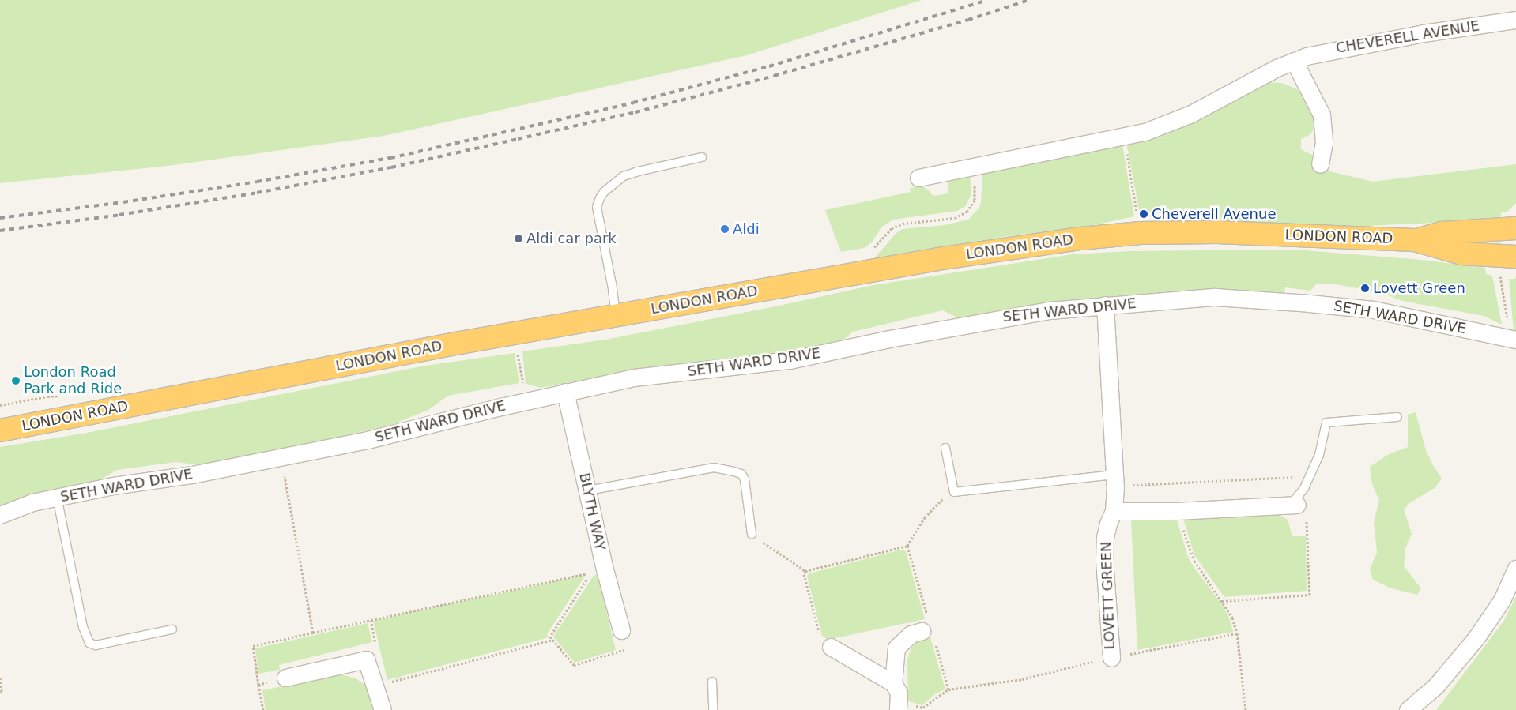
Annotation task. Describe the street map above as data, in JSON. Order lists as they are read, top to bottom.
{
  "streets": {
    "highway": ["LONDON ROAD"],
    "street": [
      "CHEVERELL AVENUE",
      "SETH WARD DRIVE",
      "BLYTH WAY",
      "LOVETT GREEN"
    ]
  },
  "crossings": [
    ["SETH WARD DRIVE", "BLYTH WAY"],
    ["SETH WARD DRIVE", "LOVETT GREEN"]
  ],
  "places": [
    "Cheverell Avenue",
    "Aldi",
    "Aldi car park",
    "Lovett Green",
    "London Road Park and Ride"
  ]
}
